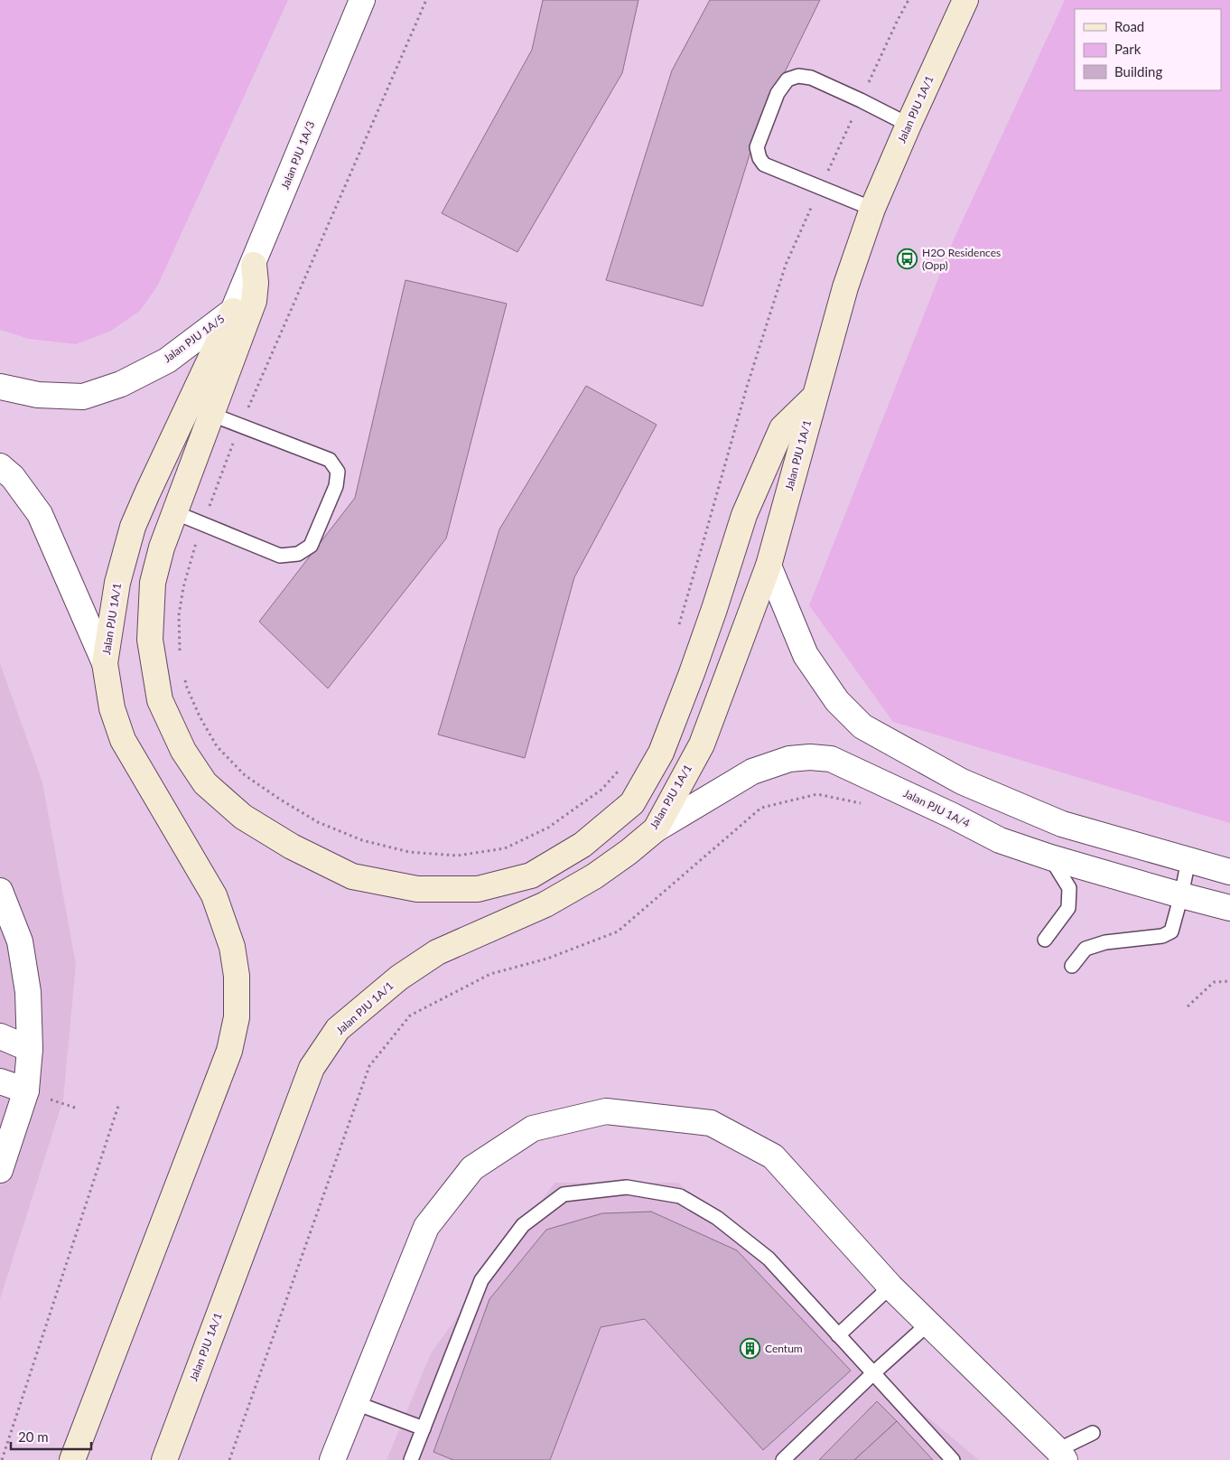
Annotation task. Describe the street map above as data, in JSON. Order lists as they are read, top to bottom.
{
  "streets": {
    "main road": ["Jalan PJU 1A/1"],
    "street": ["Jalan PJU 1A/3", "Jalan PJU 1A/5", "Jalan PJU 1A/4"]
  },
  "crossings": [
    ["Jalan PJU 1A/1", "Jalan PJU 1A/3"],
    ["Jalan PJU 1A/1", "Jalan PJU 1A/5"],
    ["Jalan PJU 1A/1", "Jalan PJU 1A/4"],
    ["Jalan PJU 1A/3", "Jalan PJU 1A/5"]
  ],
  "places": {
    "bus stop": ["H2O Residences (Opp)"],
    "building": ["Centum"]
  },
  "legend": ["Road", "Park", "Building"],
  "scale_bar": "20 m"
}
